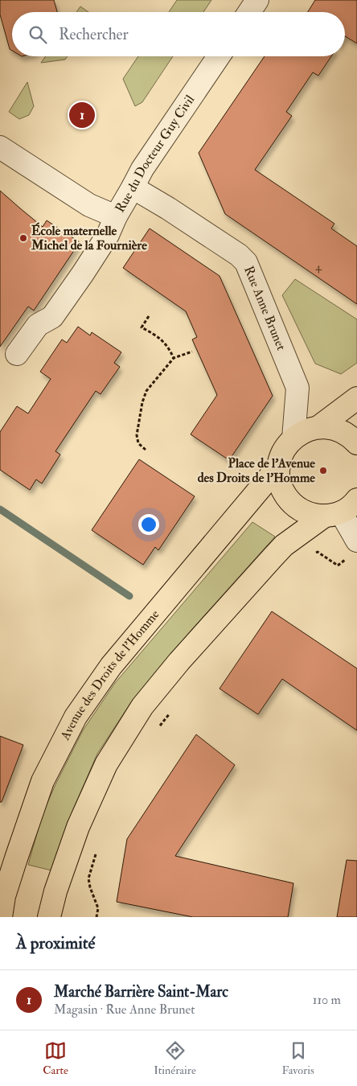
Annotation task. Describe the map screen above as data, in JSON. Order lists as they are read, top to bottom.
{
  "streets": {
    "main road": ["Avenue des Droits de l'Homme"],
    "street": ["Rue du Docteur Guy Civil", "Rue Anne Brunet"]
  },
  "crossings": [
    ["Rue du Docteur Guy Civil", "Rue Anne Brunet"],
    ["Rue Anne Brunet", "Avenue des Droits de l'Homme"]
  ],
  "places": ["École maternelle Michel de la Fournière", "Place de l'Avenue des Droits de l'Homme"],
  "house_numbers": ["4"],
  "page": {
    "search": "Rechercher",
    "pins": "1",
    "heading": "À proximité",
    "list": [
      {
        "mark": "1",
        "name": "Marché Barrière Saint-Marc",
        "note": "Magasin · Rue Anne Brunet",
        "value": "110 m"
      }
    ],
    "nav": ["Carte", "Itinéraire", "Favoris"]
  }
}
